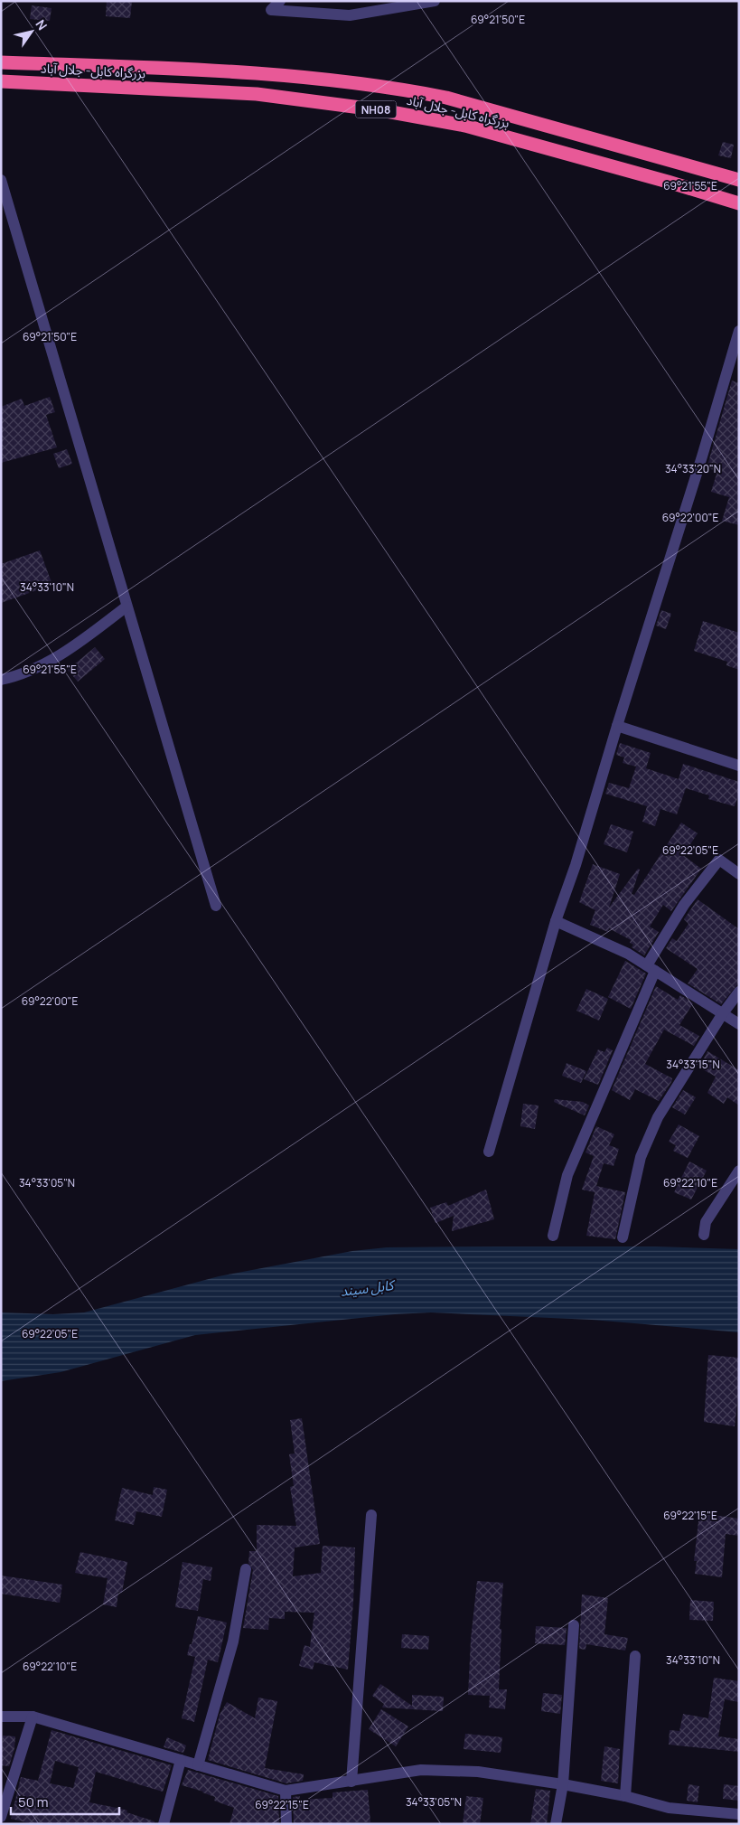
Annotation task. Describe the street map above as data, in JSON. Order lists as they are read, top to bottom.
{
  "streets": {
    "highway": ["بزرگراه کابل- جلال آباد", "NH08"]
  },
  "water": ["کابل سيند"],
  "scale_bar": "50 m",
  "north": "top right",
  "coordinates": [
    "69°21'50\"E",
    "69°21'55\"E",
    "34°33'20\"N",
    "69°22'00\"E",
    "34°33'10\"N",
    "69°22'05\"E",
    "34°33'15\"N",
    "69°22'10\"E",
    "34°33'05\"N",
    "69°22'15\"E"
  ]
}
